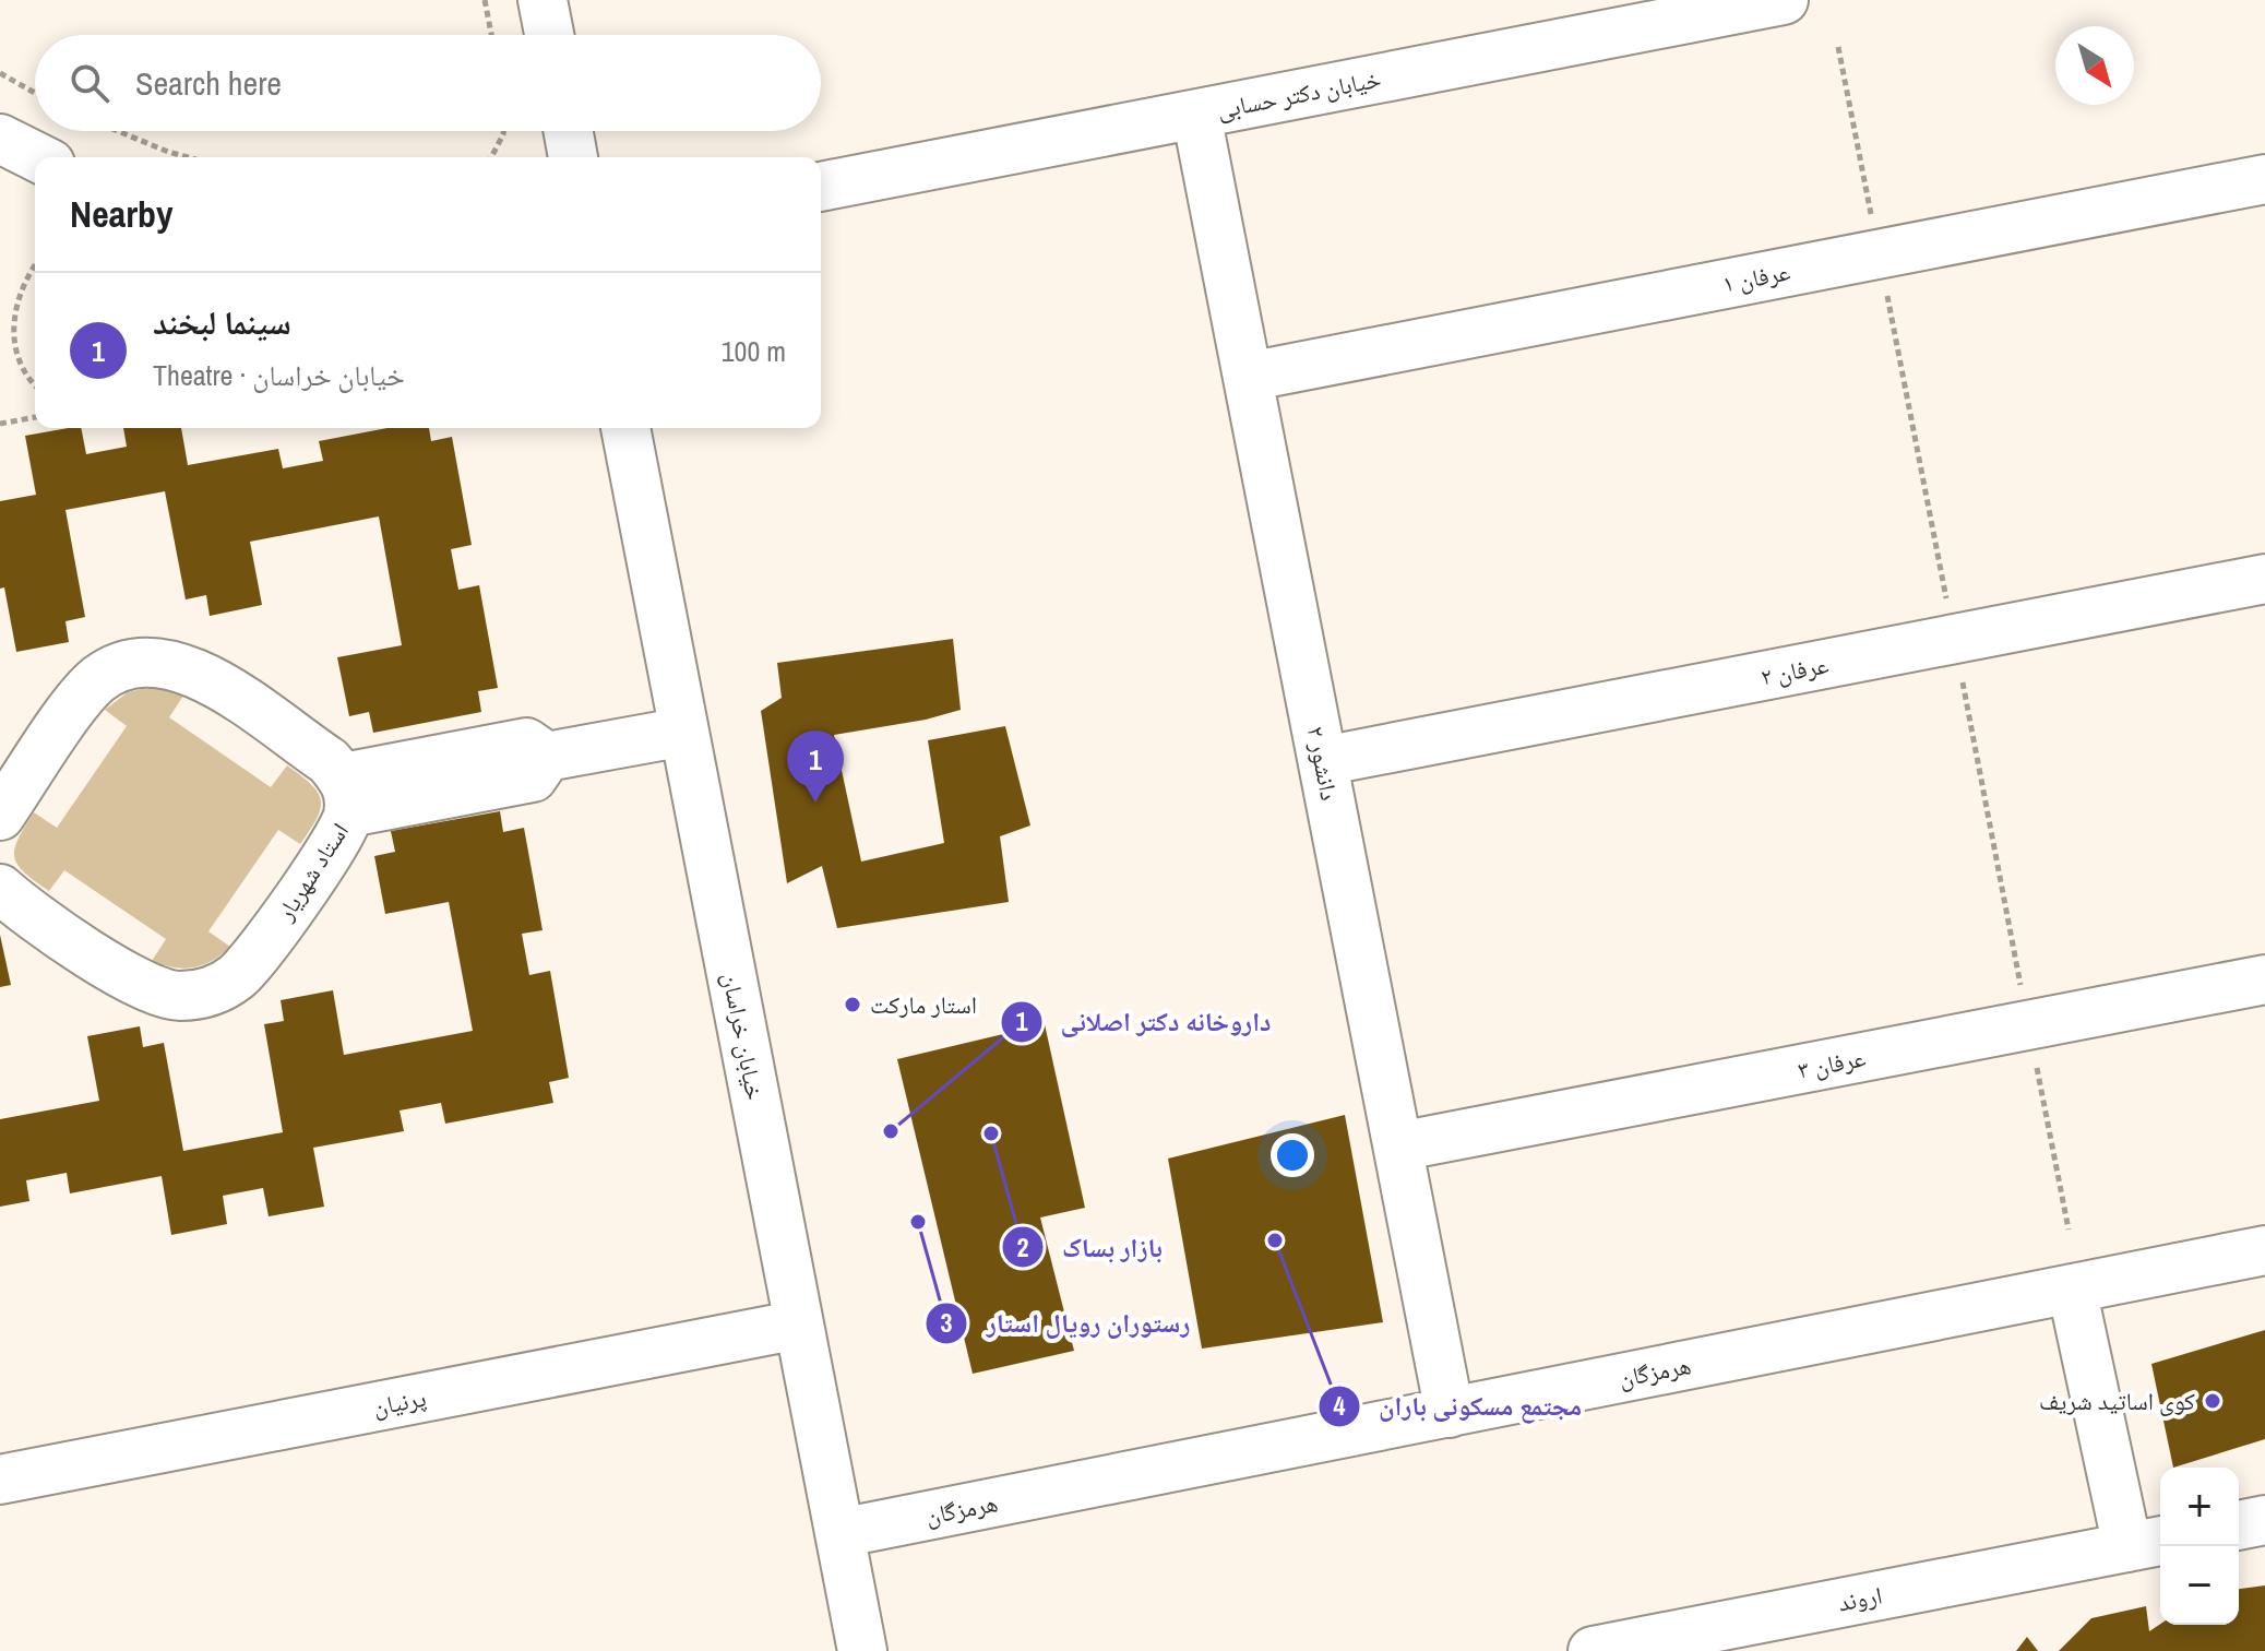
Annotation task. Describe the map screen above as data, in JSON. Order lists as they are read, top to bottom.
{
  "streets": {
    "street": [
      "خیابان دکتر حسابی",
      "عرفان ۱",
      "عرفان ۲",
      "دانشور ۲",
      "استاد شهریار",
      "خیابان خراسان",
      "عرفان ۳",
      "هرمزگان",
      "پرنیان",
      "اروند"
    ]
  },
  "crossings": [
    ["خیابان دکتر حسابی", "دانشور ۲"],
    ["عرفان ۱", "دانشور ۲"],
    ["عرفان ۲", "دانشور ۲"],
    ["دانشور ۲", "عرفان ۳"],
    ["دانشور ۲", "هرمزگان"],
    ["خیابان خراسان", "هرمزگان"],
    ["خیابان خراسان", "پرنیان"],
    ["هرمزگان", "اروند"]
  ],
  "places": [
    "استار مارکت",
    "داروخانه دکتر اصلانی",
    "بازار بساک",
    "رستوران رویال استار",
    "مجتمع مسکونی باران",
    "کوی اساتید شریف"
  ],
  "north": "bottom right",
  "page": {
    "search": "Search here",
    "heading": "Nearby",
    "list": [
      {
        "mark": "1",
        "name": "سینما لبخند",
        "note": "Theatre · خیابان خراسان",
        "value": "100 m"
      }
    ],
    "pins": "1",
    "map_buttons": ["+", "−"]
  }
}
